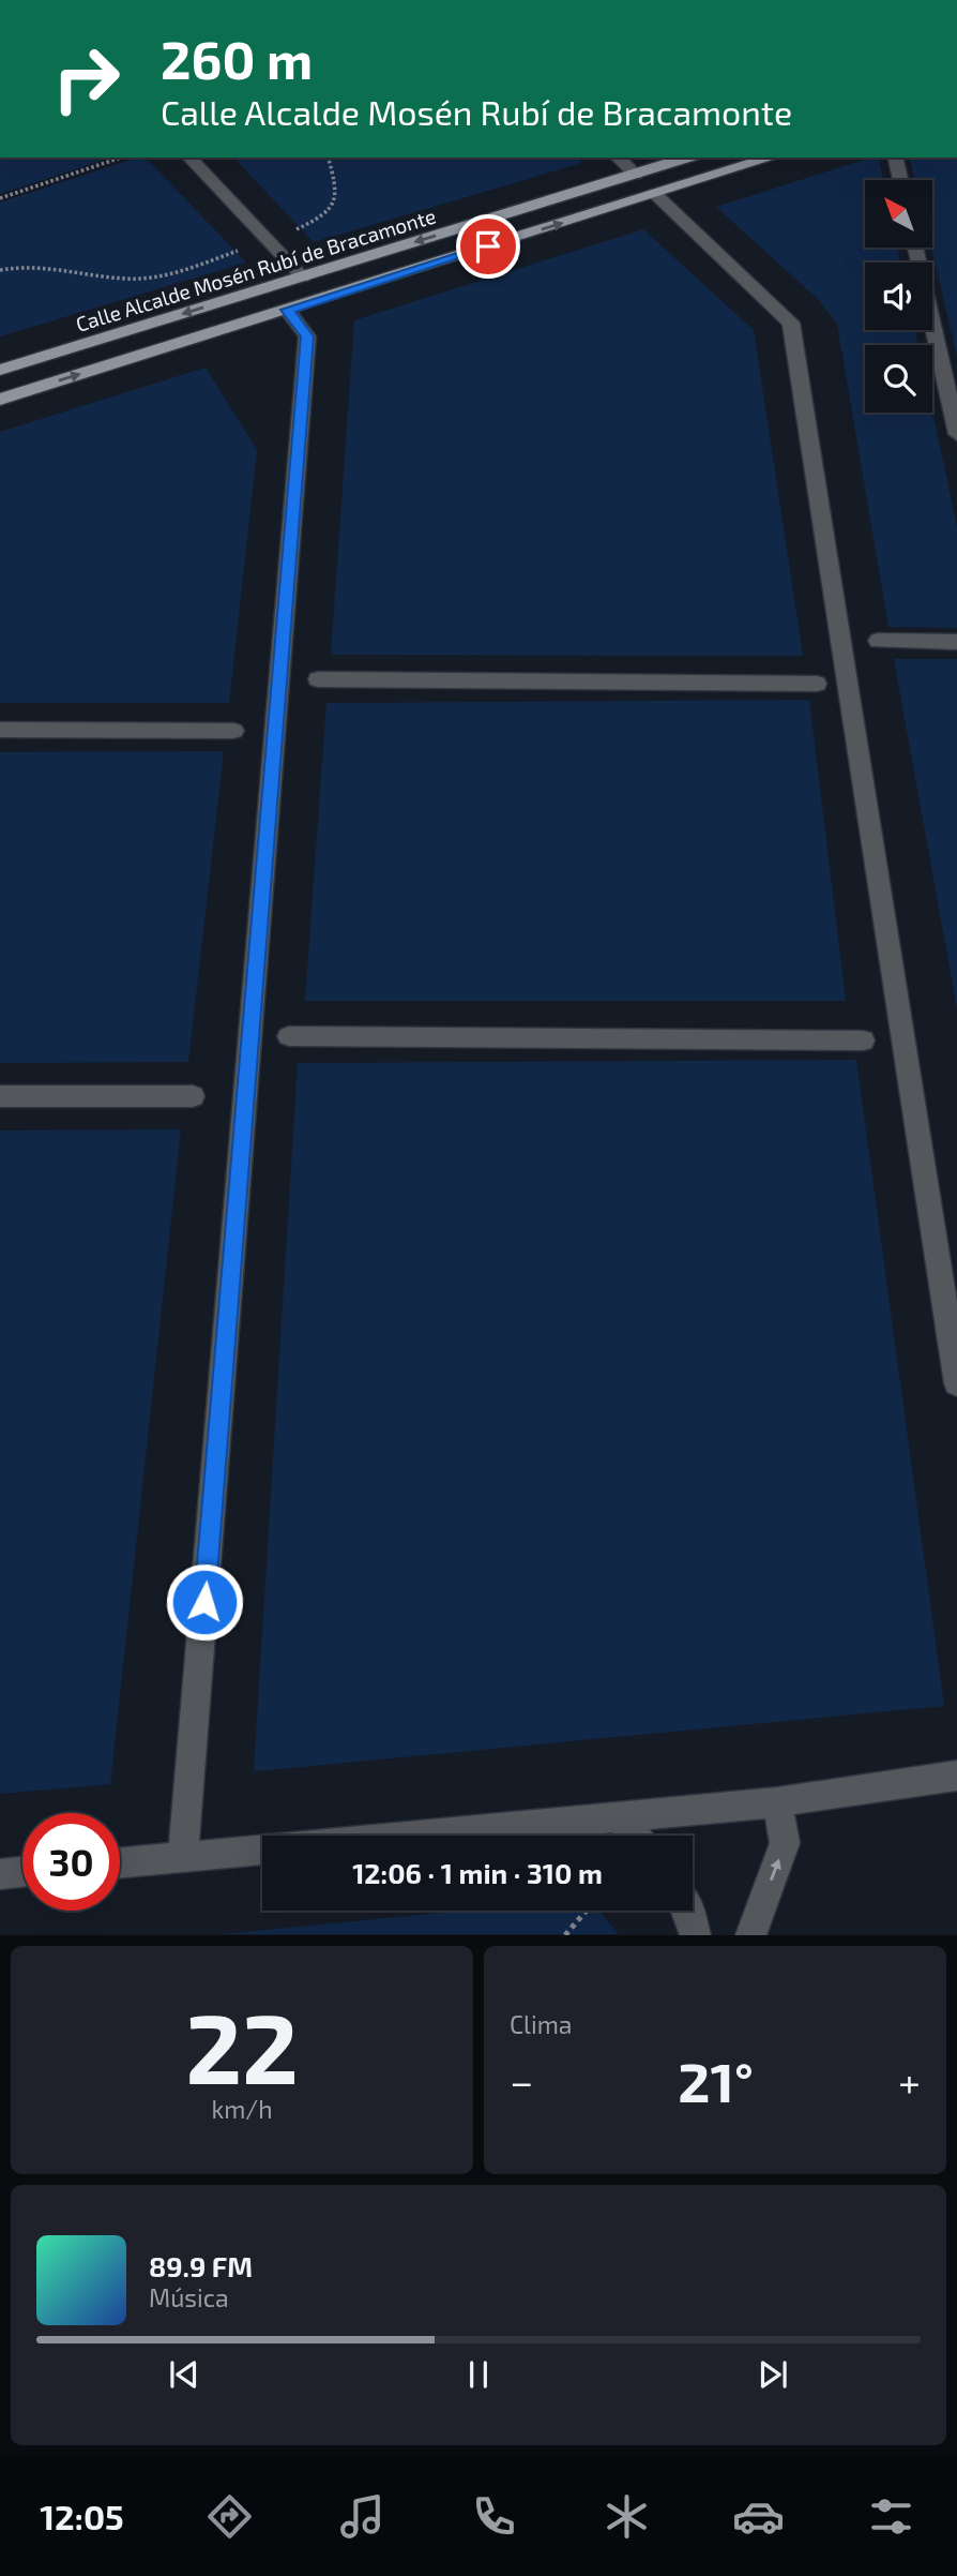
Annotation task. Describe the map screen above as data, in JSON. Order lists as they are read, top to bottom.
{
  "streets": {
    "main road": ["Calle Alcalde Mosén Rubí de Bracamonte"]
  },
  "north": "top left",
  "page": {
    "turn": ["260 m", "Calle Alcalde Mosén Rubí de Bracamonte"],
    "limit": "30",
    "trip": "12:06 · 1 min · 310 m",
    "tile": [
      ["22", "km/h"],
      "Clima"
    ],
    "heat": ["−", "21°", "+"],
    "song": ["89.9 FM", "Música"],
    "tabs": "12:05"
  }
}
